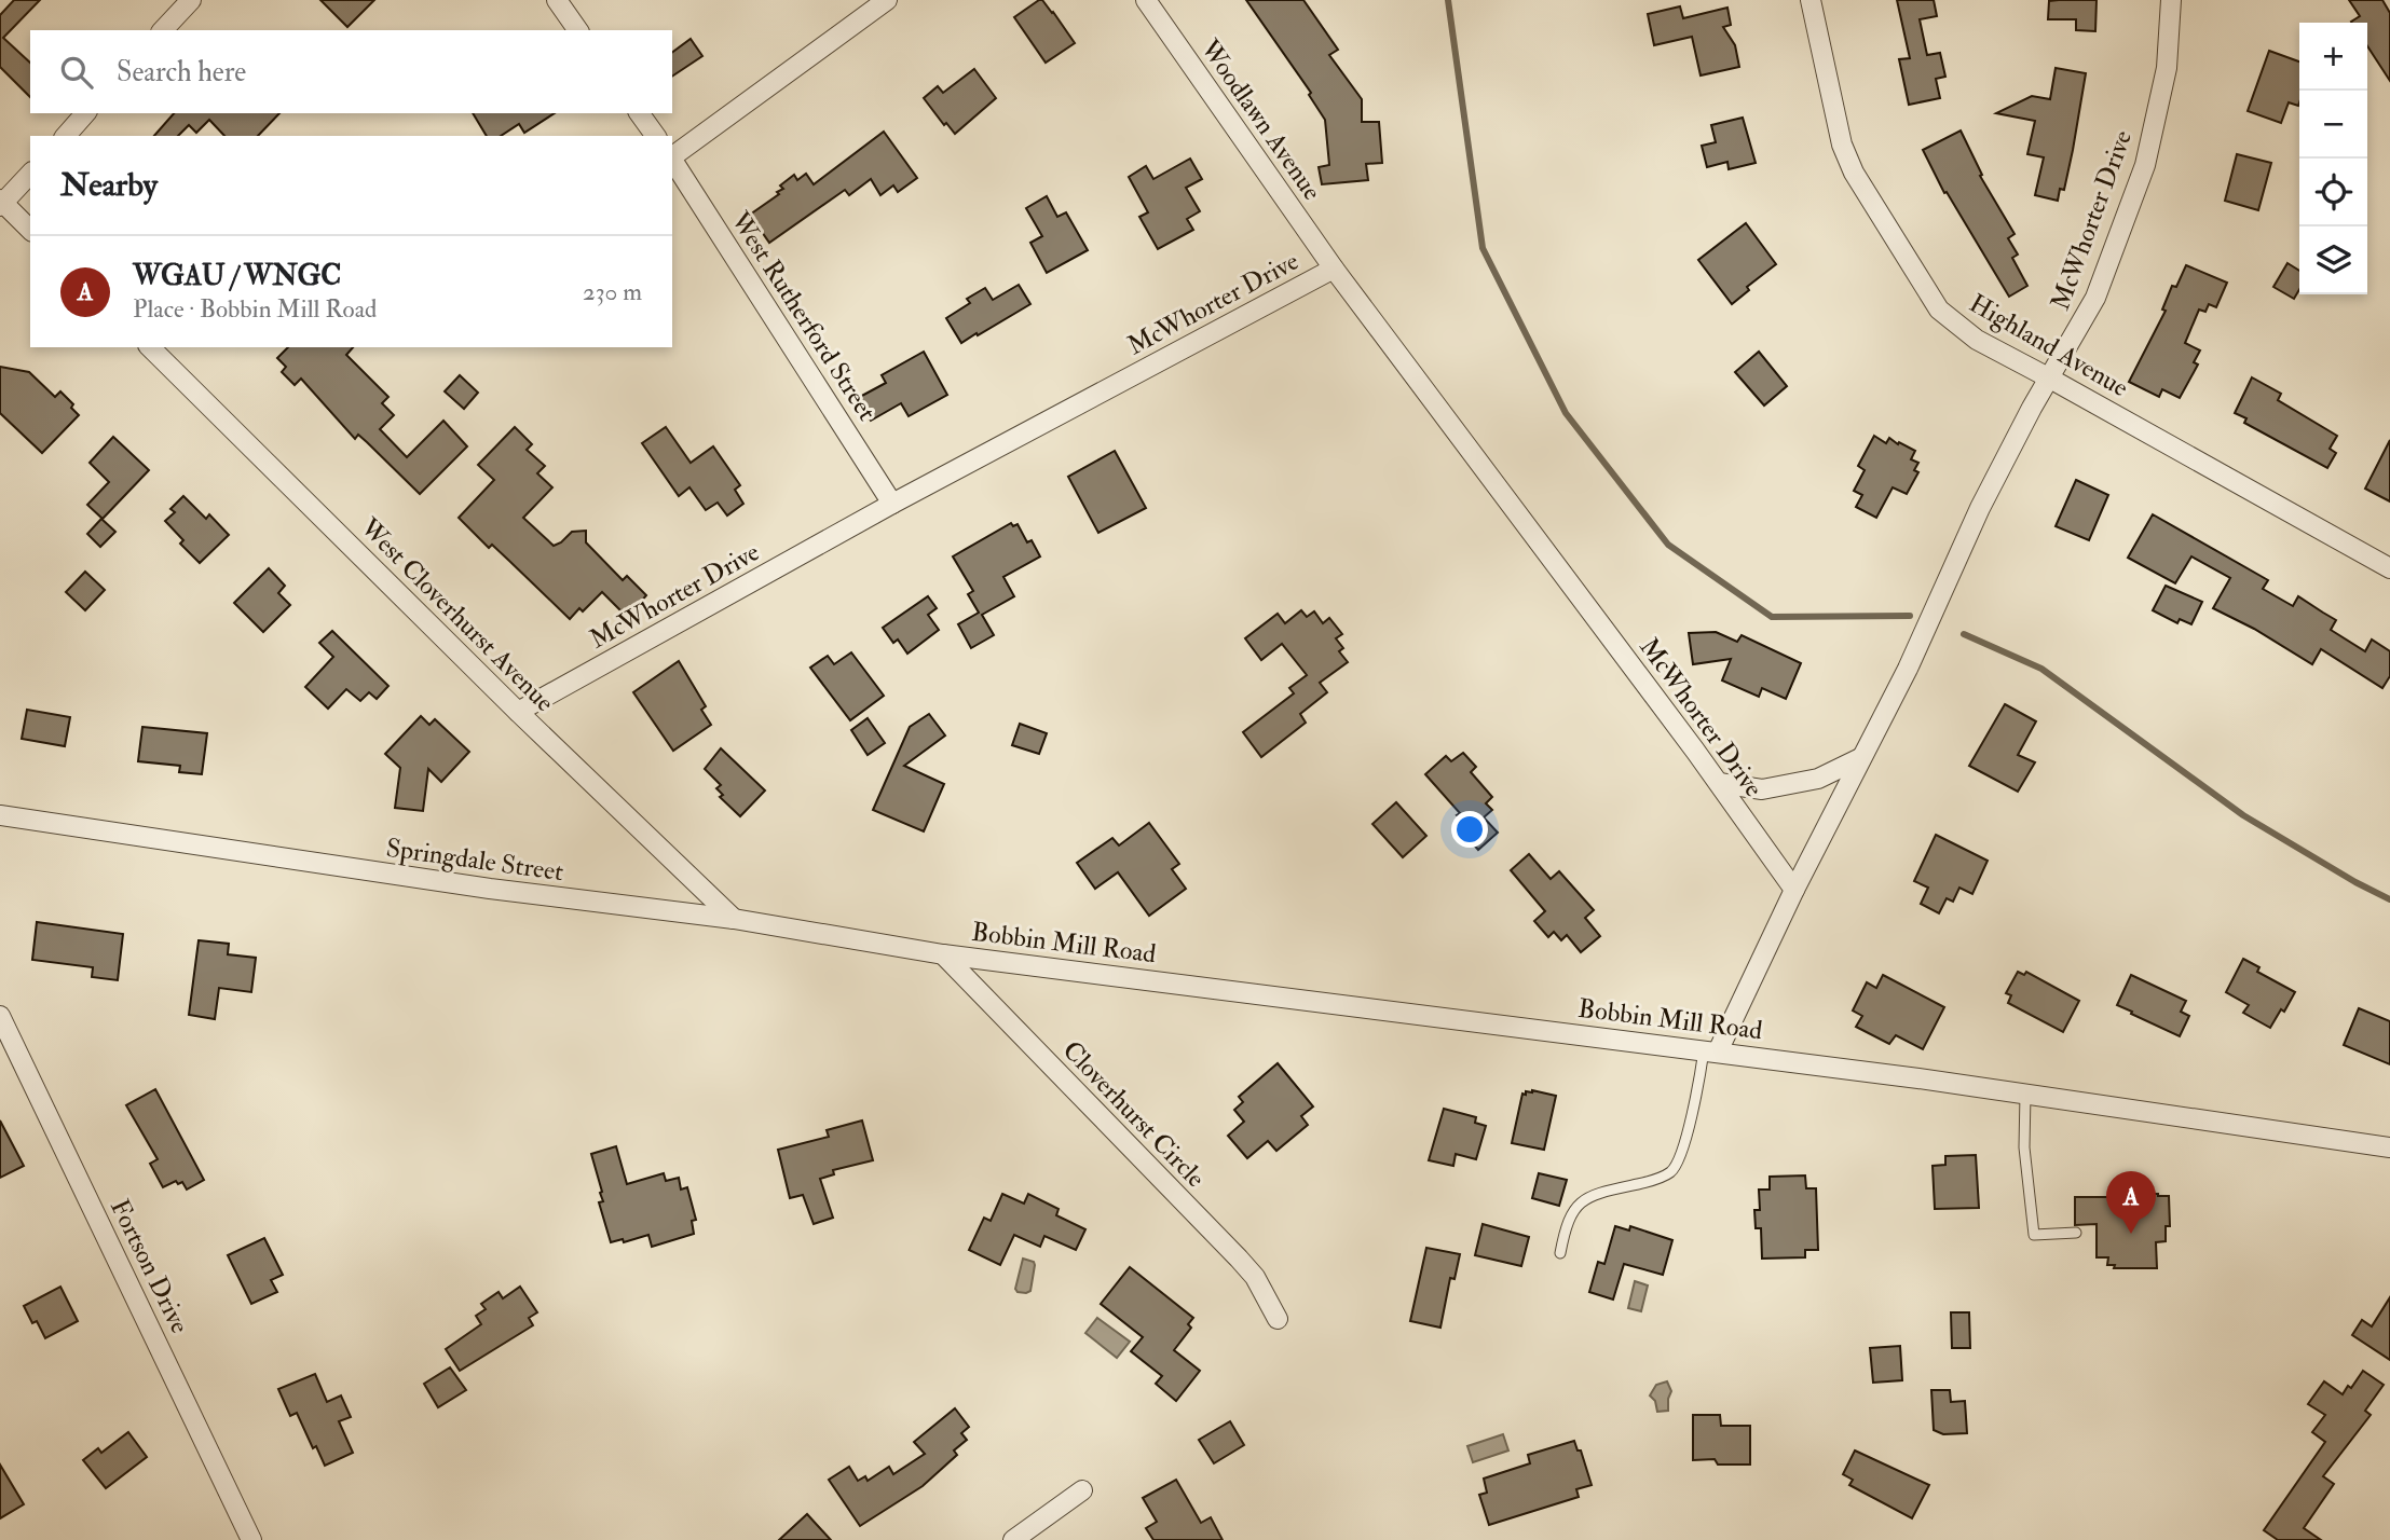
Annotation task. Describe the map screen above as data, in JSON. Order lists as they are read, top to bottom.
{
  "streets": {
    "street": [
      "Woodlawn Avenue",
      "McWhorter Drive",
      "West Rutherford Street",
      "Highland Avenue",
      "West Cloverhurst Avenue",
      "Springdale Street",
      "Bobbin Mill Road",
      "Cloverhurst Circle",
      "Fortson Drive"
    ]
  },
  "crossings": [
    ["Woodlawn Avenue", "McWhorter Drive"],
    ["McWhorter Drive", "West Rutherford Street"],
    ["McWhorter Drive", "Highland Avenue"],
    ["McWhorter Drive", "West Cloverhurst Avenue"],
    ["McWhorter Drive", "Bobbin Mill Road"],
    ["West Cloverhurst Avenue", "Springdale Street"],
    ["Springdale Street", "Bobbin Mill Road"],
    ["Springdale Street", "Cloverhurst Circle"],
    ["Bobbin Mill Road", "Cloverhurst Circle"]
  ],
  "page": {
    "map_buttons": ["+", "−"],
    "search": "Search here",
    "heading": "Nearby",
    "list": [
      {
        "mark": "A",
        "name": "WGAU / WNGC",
        "note": "Place · Bobbin Mill Road",
        "value": "230 m"
      }
    ],
    "pins": "A"
  }
}
